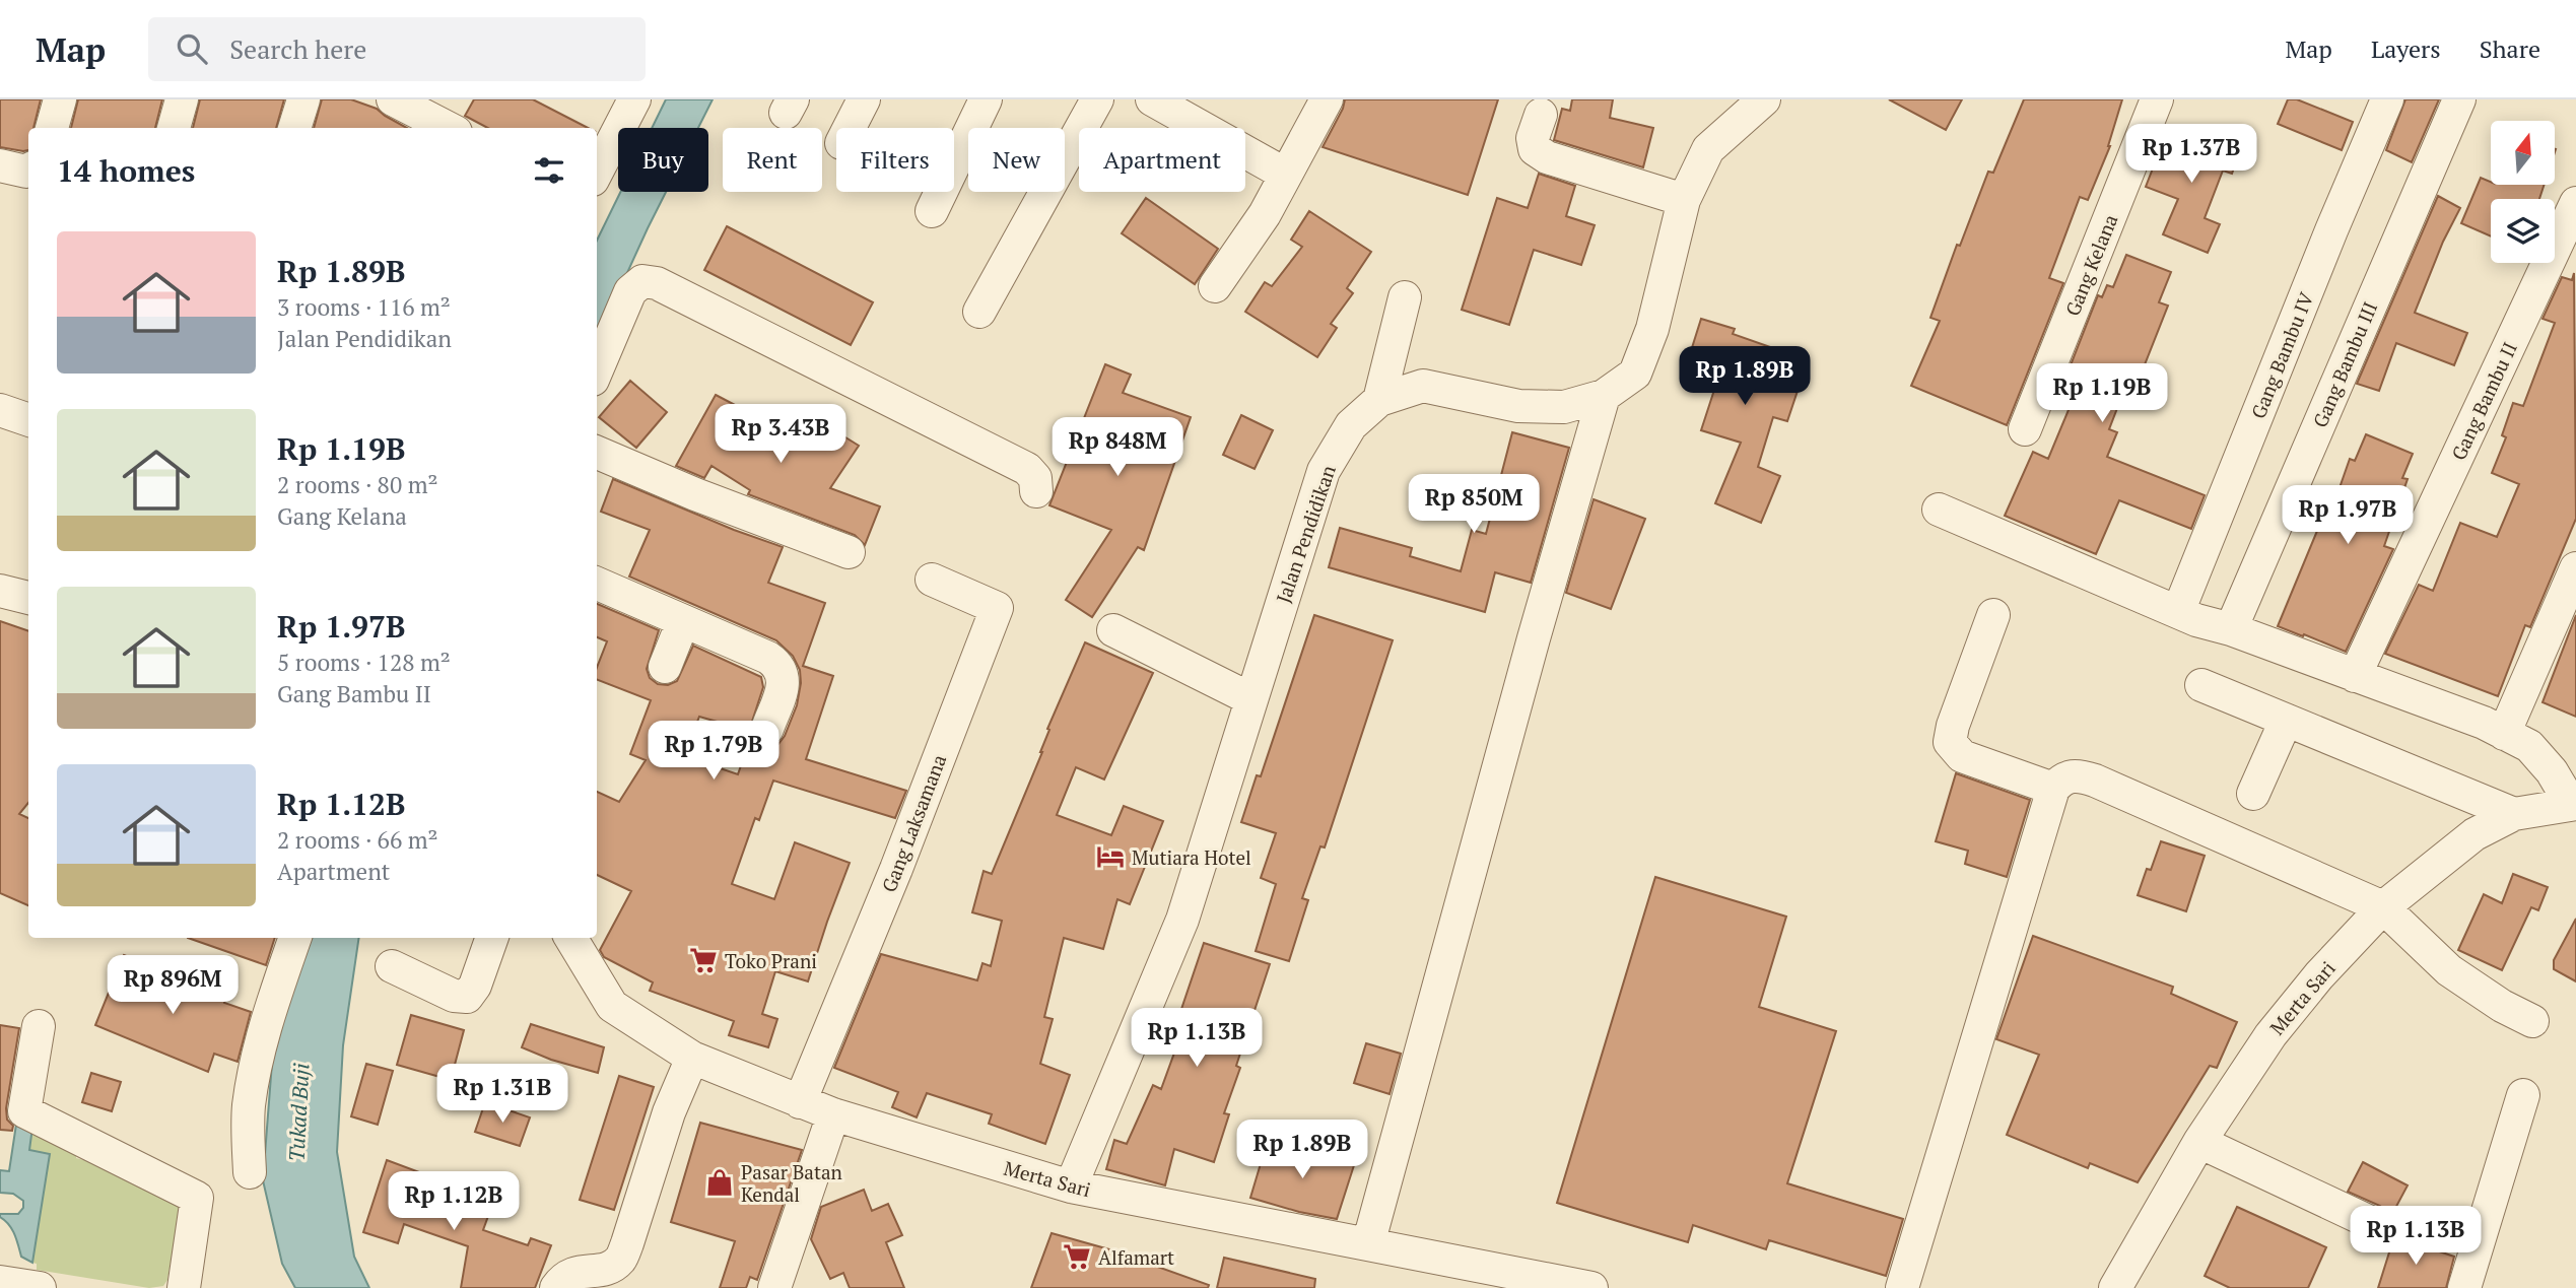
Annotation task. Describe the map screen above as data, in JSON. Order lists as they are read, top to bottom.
{
  "streets": {
    "street": [
      "Gang Kelana",
      "Gang Bambu IV",
      "Gang Bambu III",
      "Gang Bambu II",
      "Jalan Pendidikan",
      "Gang Laksamana",
      "Merta Sari"
    ]
  },
  "crossings": [
    ["Jalan Pendidikan", "Merta Sari"],
    ["Gang Laksamana", "Merta Sari"]
  ],
  "water": ["Tukad Buji"],
  "places": {
    "hotel": ["Mutiara Hotel"],
    "supermarket": ["Toko Prani", "Alfamart"],
    "shop": ["Pasar Batan Kendal"]
  },
  "north": "top",
  "page": {
    "header": "Map",
    "search": "Search here",
    "nav": ["Map", "Layers", "Share"],
    "price": [
      "Rp 1.37B",
      "Rp 1.89B",
      "Rp 1.19B",
      "Rp 3.43B",
      "Rp 848M",
      "Rp 850M",
      "Rp 1.97B",
      "Rp 1.79B",
      "Rp 896M",
      "Rp 1.13B",
      "Rp 1.31B",
      "Rp 1.89B",
      "Rp 1.12B",
      "Rp 1.13B"
    ],
    "chip": [
      "Buy",
      "Rent",
      "Filters",
      "New",
      "Apartment"
    ],
    "heading": "14 homes",
    "list": [
      {
        "name": "Rp 1.89B",
        "note": "3 rooms · 116 m² · Jalan Pendidikan"
      },
      {
        "name": "Rp 1.19B",
        "note": "2 rooms · 80 m² · Gang Kelana"
      },
      {
        "name": "Rp 1.97B",
        "note": "5 rooms · 128 m² · Gang Bambu II"
      },
      {
        "name": "Rp 1.12B",
        "note": "2 rooms · 66 m² · Apartment"
      }
    ]
  }
}
